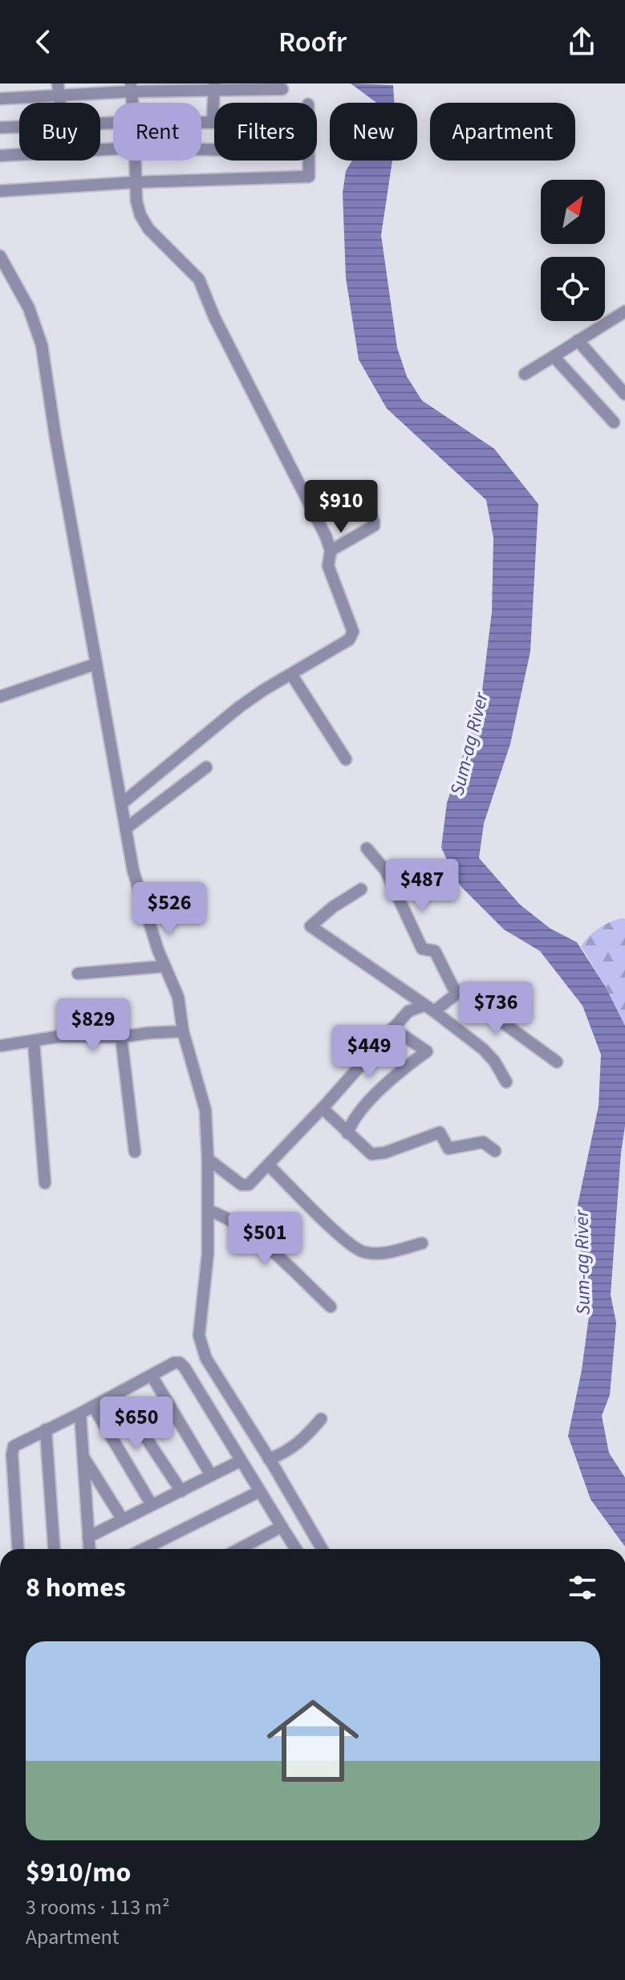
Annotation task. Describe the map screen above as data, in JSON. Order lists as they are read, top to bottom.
{
  "water": ["Sum-ag River"],
  "north": "top right",
  "page": {
    "header": "Roofr",
    "chip": [
      "Buy",
      "Rent",
      "Filters",
      "New",
      "Apartment"
    ],
    "price": [
      "$910",
      "$487",
      "$526",
      "$736",
      "$829",
      "$449",
      "$501",
      "$650"
    ],
    "heading": "8 homes",
    "list": [
      {
        "name": "$910/mo",
        "note": "3 rooms · 113 m² · Apartment"
      }
    ]
  }
}
